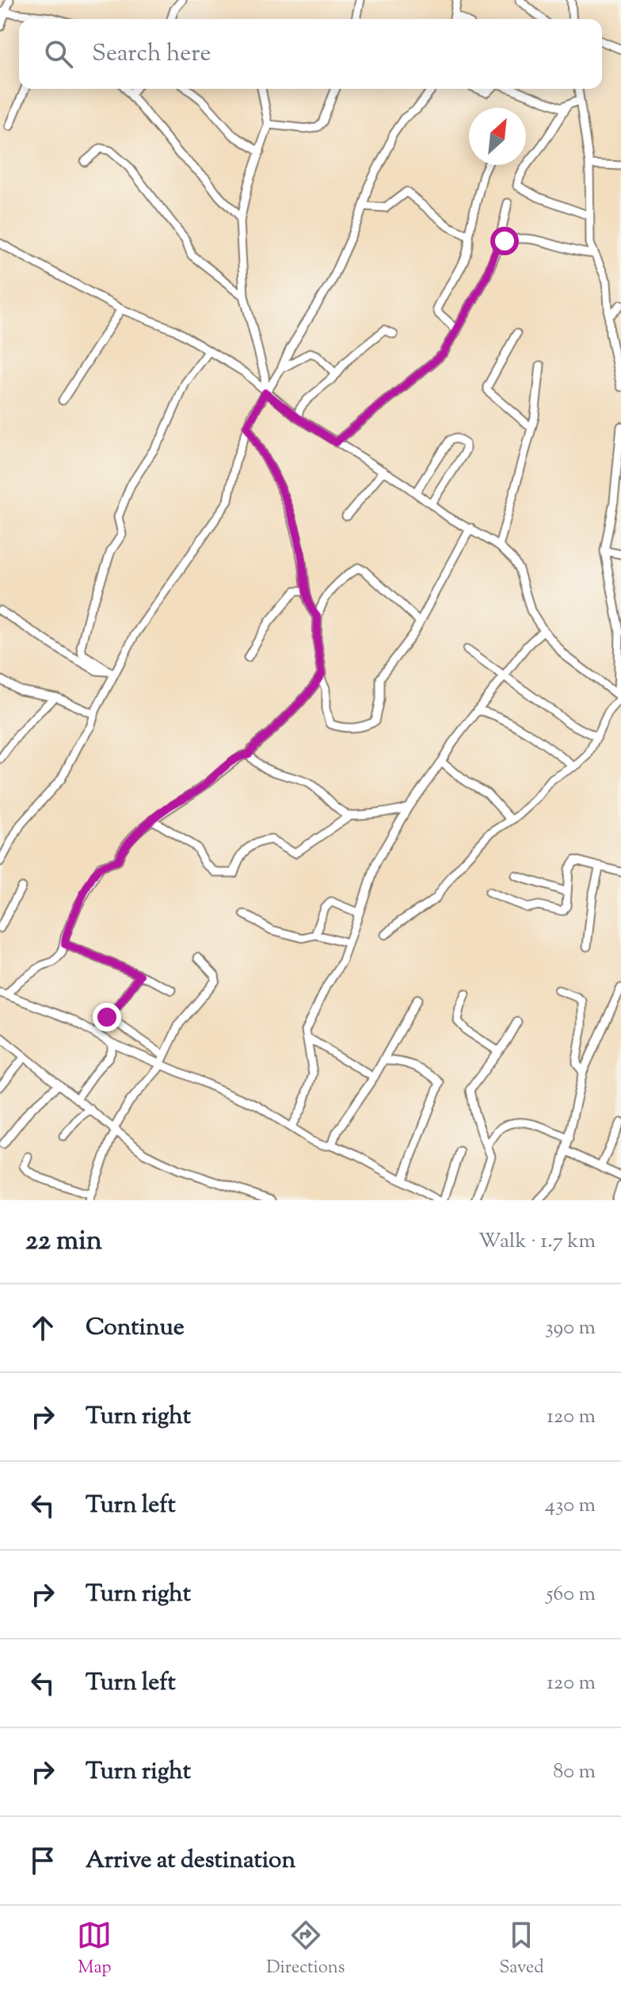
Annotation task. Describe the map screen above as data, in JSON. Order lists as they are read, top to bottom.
{
  "north": "top right",
  "page": {
    "search": "Search here",
    "heading": ["22 min", "Walk · 1.7 km"],
    "list": [
      ["Continue", "390 m"],
      ["Turn right", "120 m"],
      ["Turn left", "430 m"],
      ["Turn right", "560 m"],
      ["Turn left", "120 m"],
      ["Turn right", "80 m"],
      "Arrive at destination"
    ],
    "nav": ["Map", "Directions", "Saved"]
  }
}
